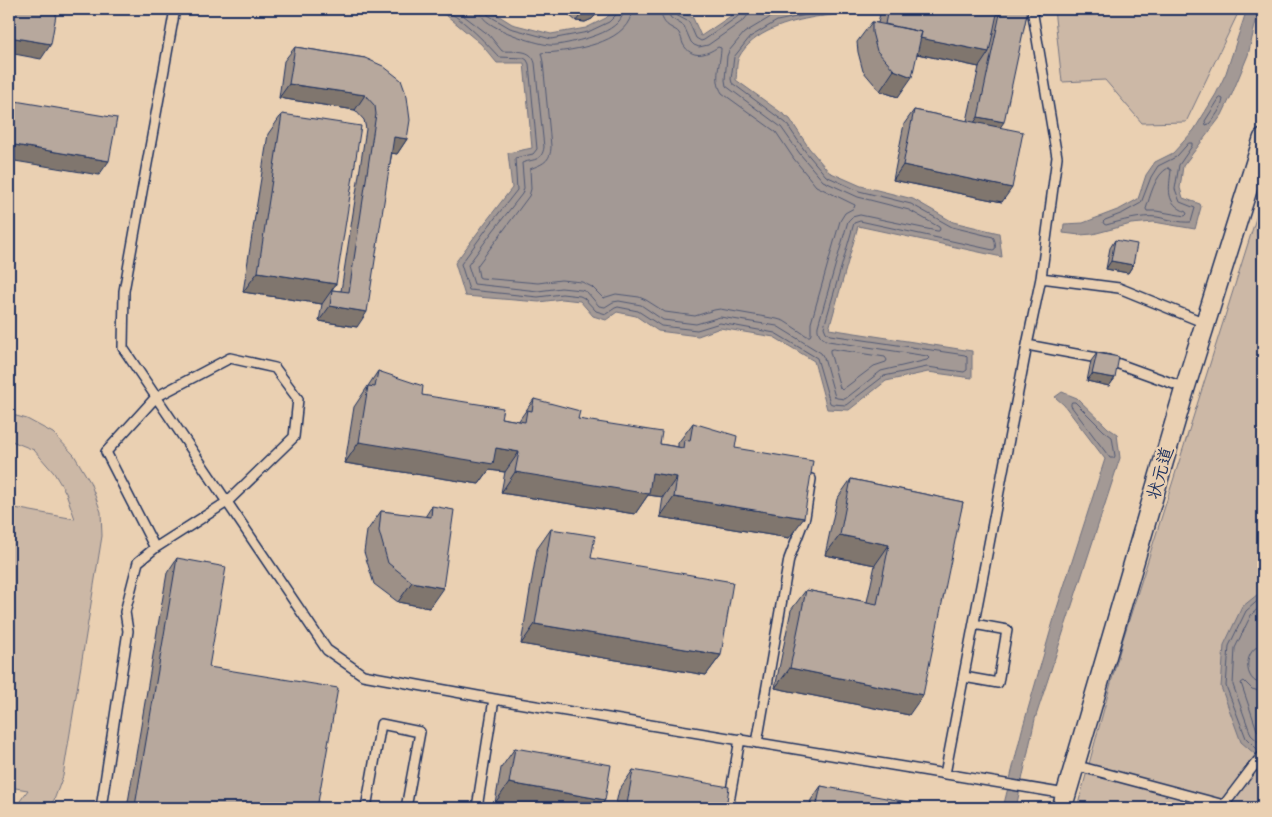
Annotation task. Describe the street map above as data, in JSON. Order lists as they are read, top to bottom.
{
  "streets": {
    "street": ["状元道"]
  }
}
